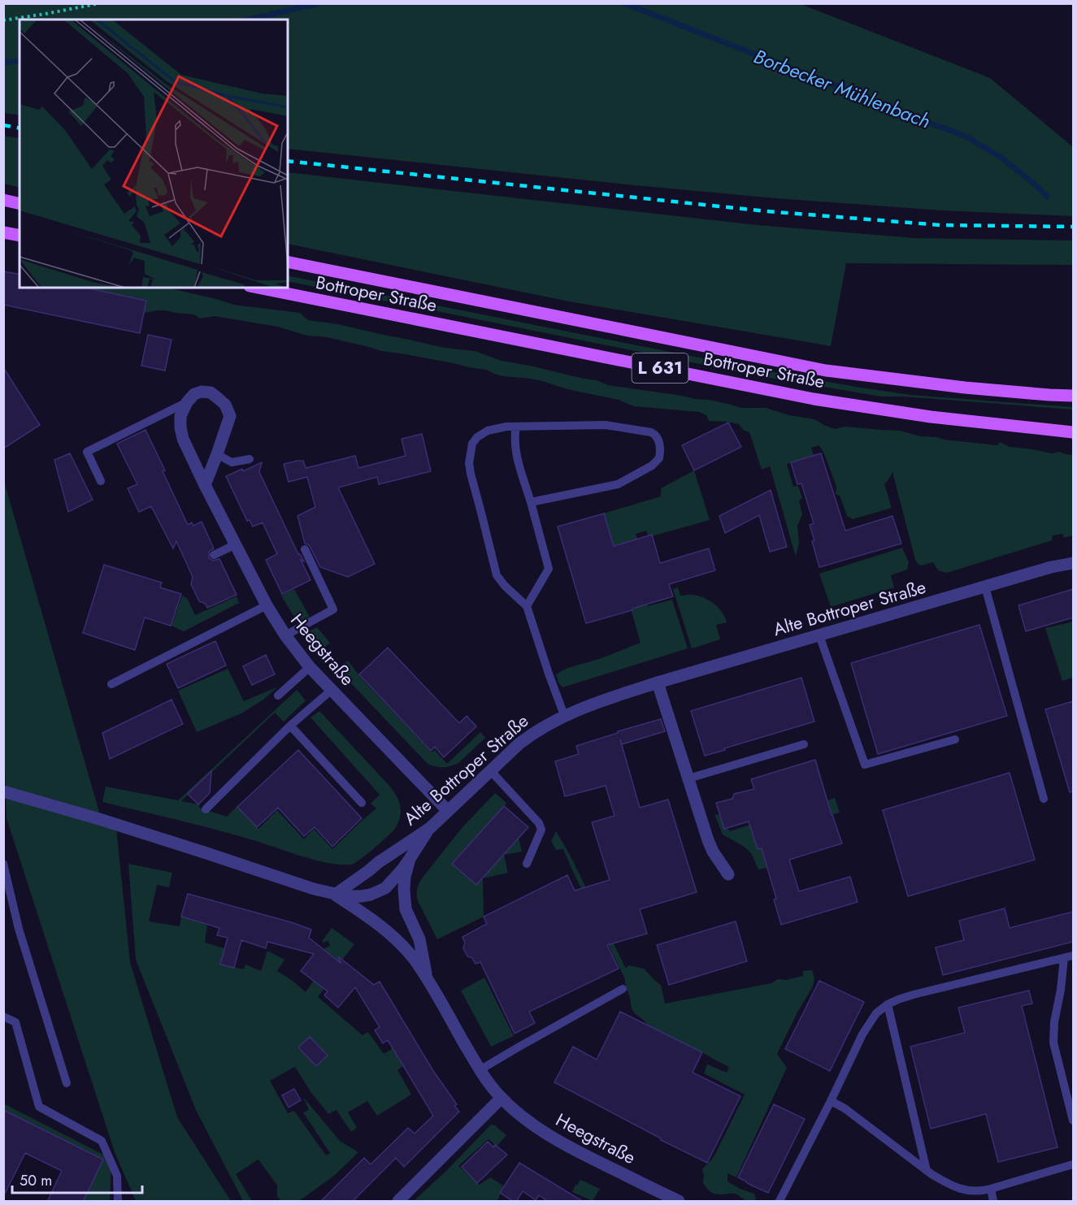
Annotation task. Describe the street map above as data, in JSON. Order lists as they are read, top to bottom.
{
  "streets": {
    "main road": ["Bottroper Straße", "L 631"],
    "street": ["Alte Bottroper Straße", "Heegstraße"]
  },
  "crossings": [
    ["Alte Bottroper Straße", "Heegstraße"]
  ],
  "water": ["Borbecker Mühlenbach"],
  "scale_bar": "50 m"
}
